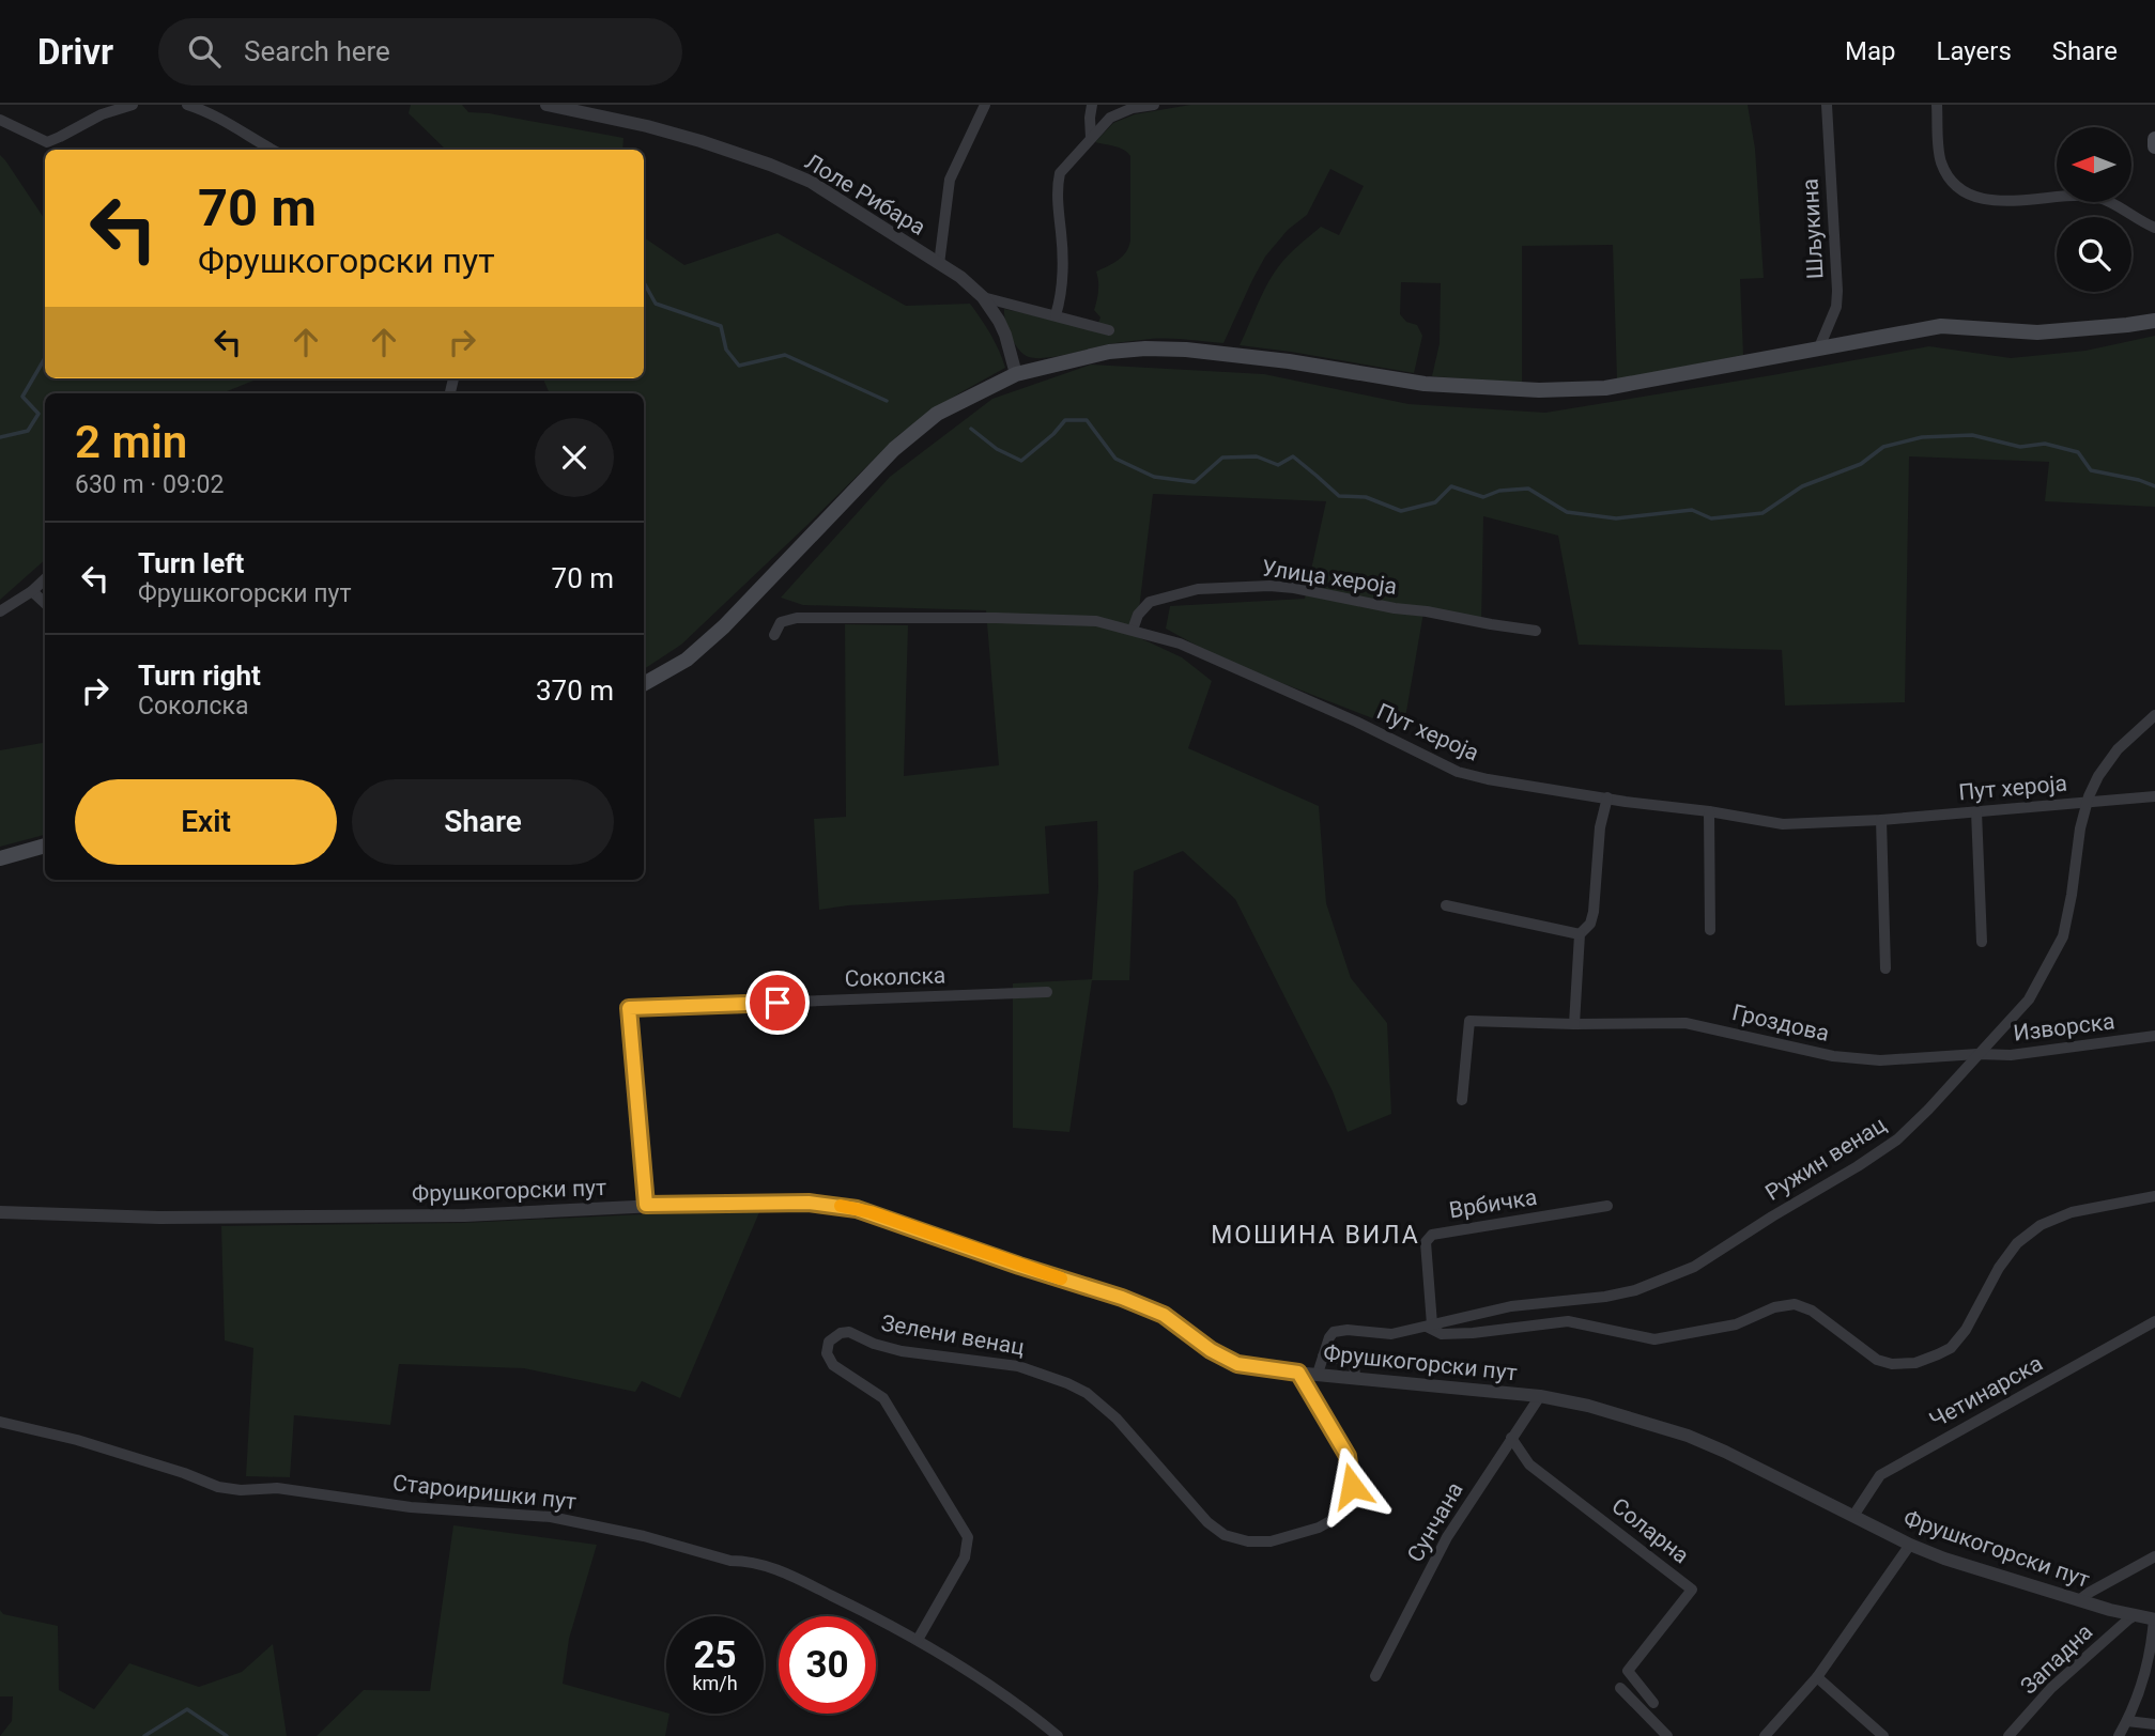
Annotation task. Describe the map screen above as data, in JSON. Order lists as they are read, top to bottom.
{
  "streets": {
    "street": [
      "Лоле Рибара",
      "Шљукина",
      "Улица хероја",
      "Пут хероја",
      "Соколска",
      "Гроздова",
      "Изворска",
      "Ружин венац",
      "Фрушкогорски пут",
      "Врбичка",
      "Зелени венац",
      "Четинарска",
      "Староиришки пут",
      "Сунчана",
      "Соларна",
      "Западна"
    ]
  },
  "crossings": [
    ["Улица хероја", "Пут хероја"],
    ["Пут хероја", "Ружин венац"],
    ["Соколска", "Фрушкогорски пут"],
    ["Гроздова", "Изворска"],
    ["Гроздова", "Ружин венац"],
    ["Изворска", "Ружин венац"],
    ["Ружин венац", "Фрушкогорски пут"],
    ["Ружин венац", "Врбичка"],
    ["Фрушкогорски пут", "Зелени венац"],
    ["Фрушкогорски пут", "Четинарска"],
    ["Фрушкогорски пут", "Сунчана"],
    ["Фрушкогорски пут", "Западна"],
    ["Зелени венац", "Староиришки пут"],
    ["Сунчана", "Соларна"]
  ],
  "districts": ["МОШИНА ВИЛА"],
  "north": "left",
  "page": {
    "header": "Drivr",
    "search": "Search here",
    "nav": ["Map", "Layers", "Share"],
    "turn": ["70 m", "Фрушкогорски пут"],
    "heading": ["2 min", "630 m · 09:02"],
    "list": [
      {
        "name": "Turn left",
        "note": "Фрушкогорски пут",
        "value": "70 m"
      },
      {
        "name": "Turn right",
        "note": "Соколска",
        "value": "370 m"
      }
    ],
    "buttons": ["Exit", "Share"],
    "speed": "25 km/h",
    "limit": "30"
  }
}
